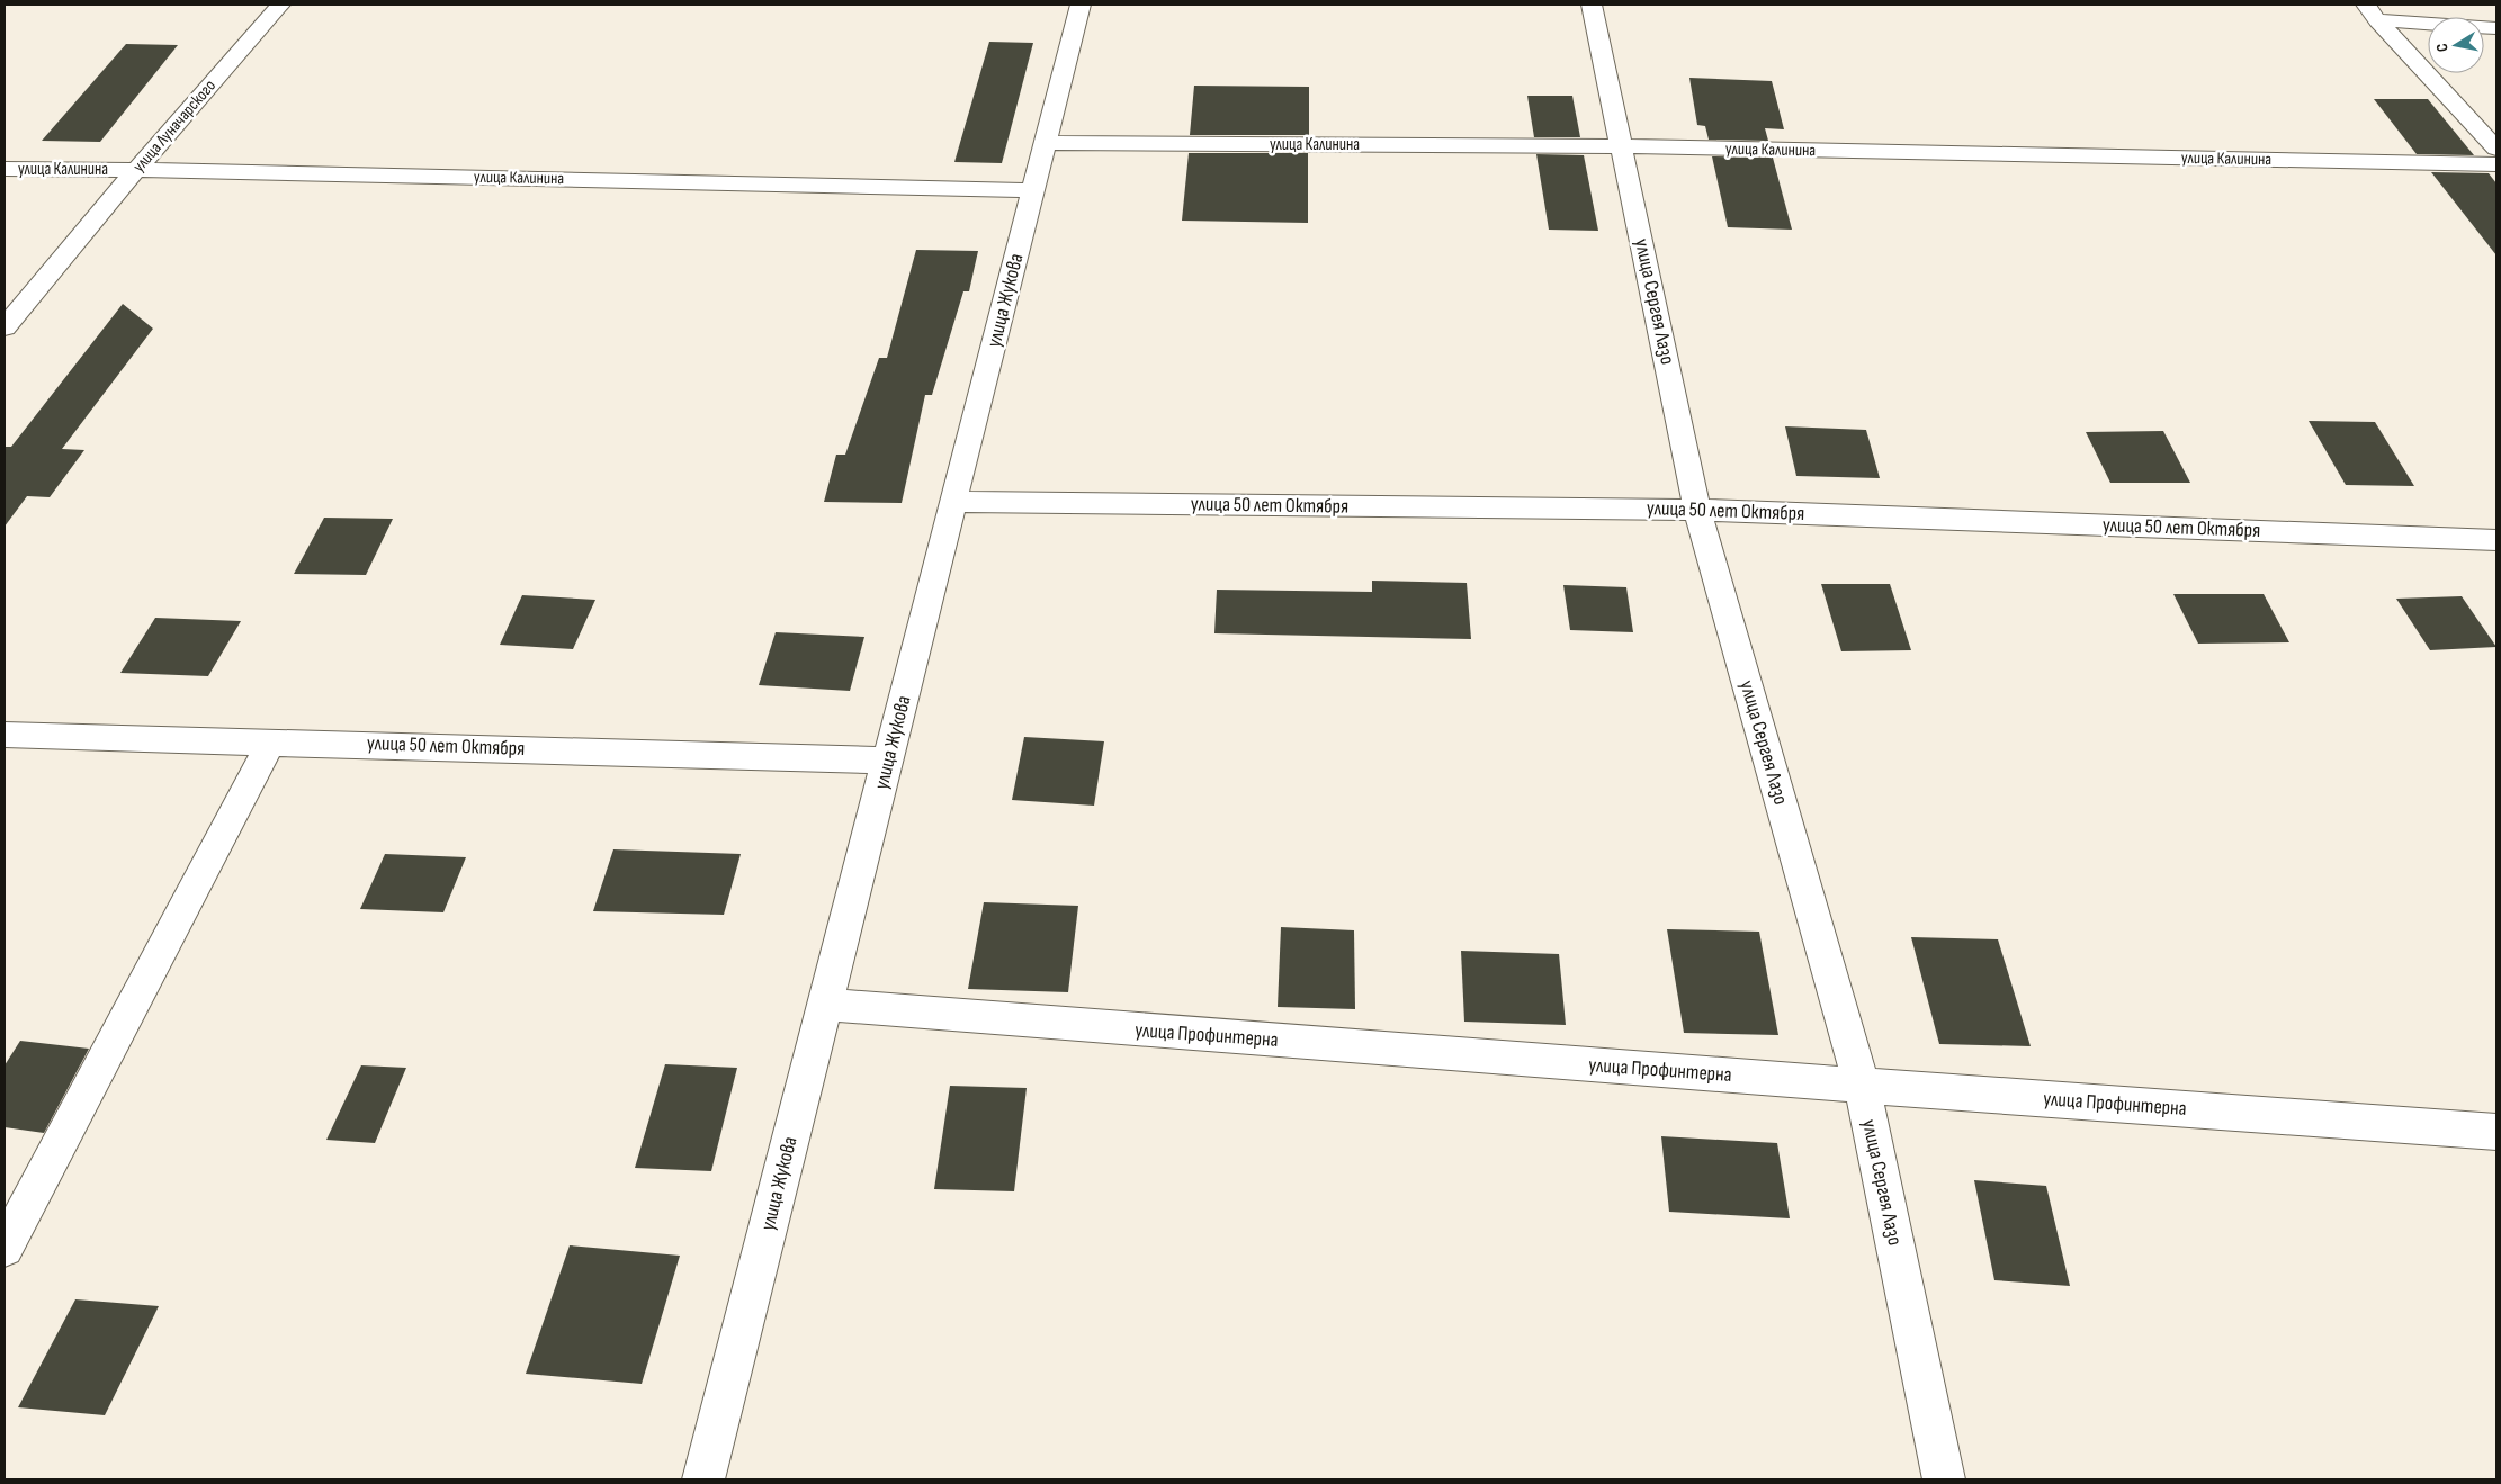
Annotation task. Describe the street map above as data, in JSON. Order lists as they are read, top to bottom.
{
  "streets": {
    "street": [
      "улица Луначарского",
      "улица Калинина",
      "улица Жукова",
      "улица Сергея Лазо",
      "улица 50 лет Октября",
      "улица Профинтерна"
    ]
  },
  "crossings": [
    ["улица Луначарского", "улица Калинина"],
    ["улица Калинина", "улица Жукова"],
    ["улица Калинина", "улица Сергея Лазо"],
    ["улица Жукова", "улица 50 лет Октября"],
    ["улица Жукова", "улица Профинтерна"],
    ["улица Сергея Лазо", "улица 50 лет Октября"],
    ["улица Сергея Лазо", "улица Профинтерна"]
  ],
  "north": "left"
}
